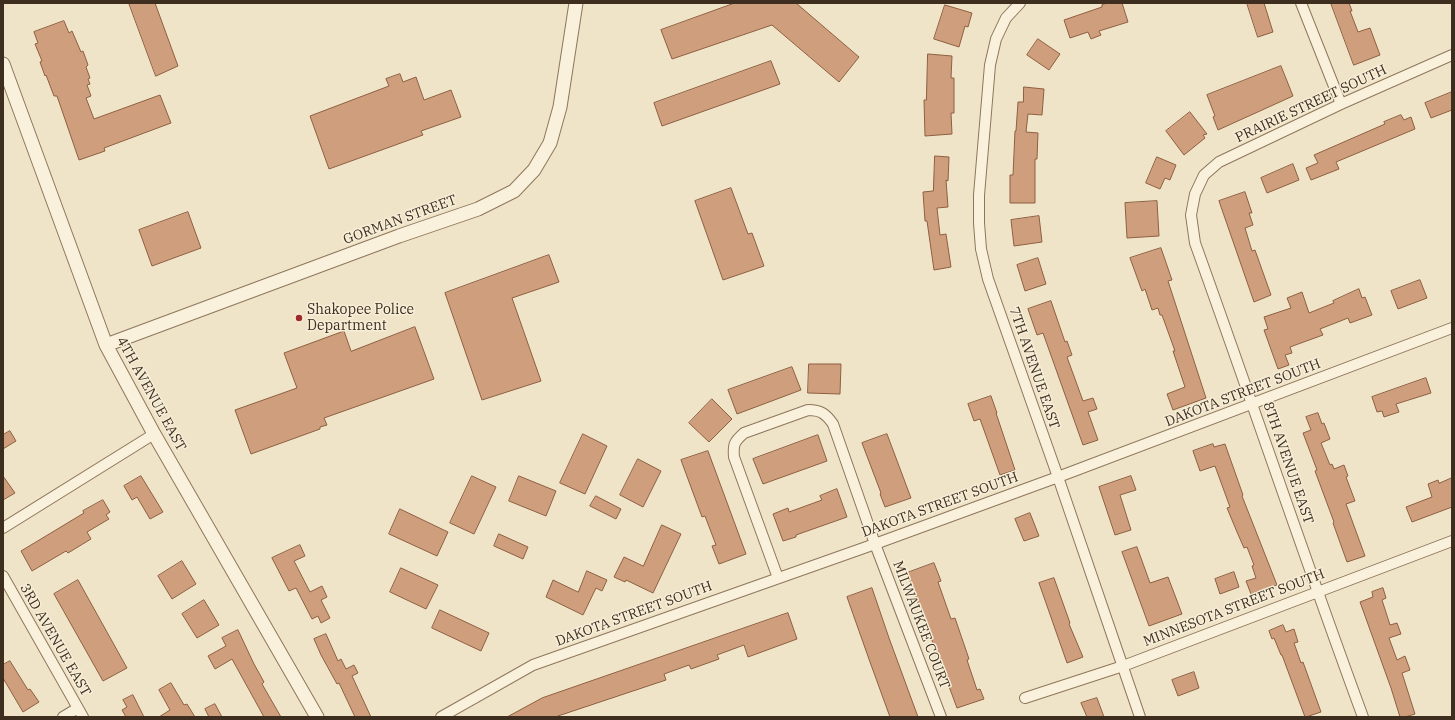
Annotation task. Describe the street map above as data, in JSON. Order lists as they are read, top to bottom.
{
  "streets": {
    "street": [
      "PRAIRIE STREET SOUTH",
      "GORMAN STREET",
      "7TH AVENUE EAST",
      "DAKOTA STREET SOUTH",
      "4TH AVENUE EAST",
      "8TH AVENUE EAST",
      "MINNESOTA STREET SOUTH",
      "MILWAUKEE COURT",
      "3RD AVENUE EAST"
    ]
  },
  "crossings": [
    ["PRAIRIE STREET SOUTH", "8TH AVENUE EAST"],
    ["GORMAN STREET", "4TH AVENUE EAST"],
    ["7TH AVENUE EAST", "DAKOTA STREET SOUTH"],
    ["7TH AVENUE EAST", "MINNESOTA STREET SOUTH"],
    ["DAKOTA STREET SOUTH", "8TH AVENUE EAST"],
    ["DAKOTA STREET SOUTH", "MILWAUKEE COURT"],
    ["8TH AVENUE EAST", "MINNESOTA STREET SOUTH"]
  ],
  "places": ["Shakopee Police Department"]
}
